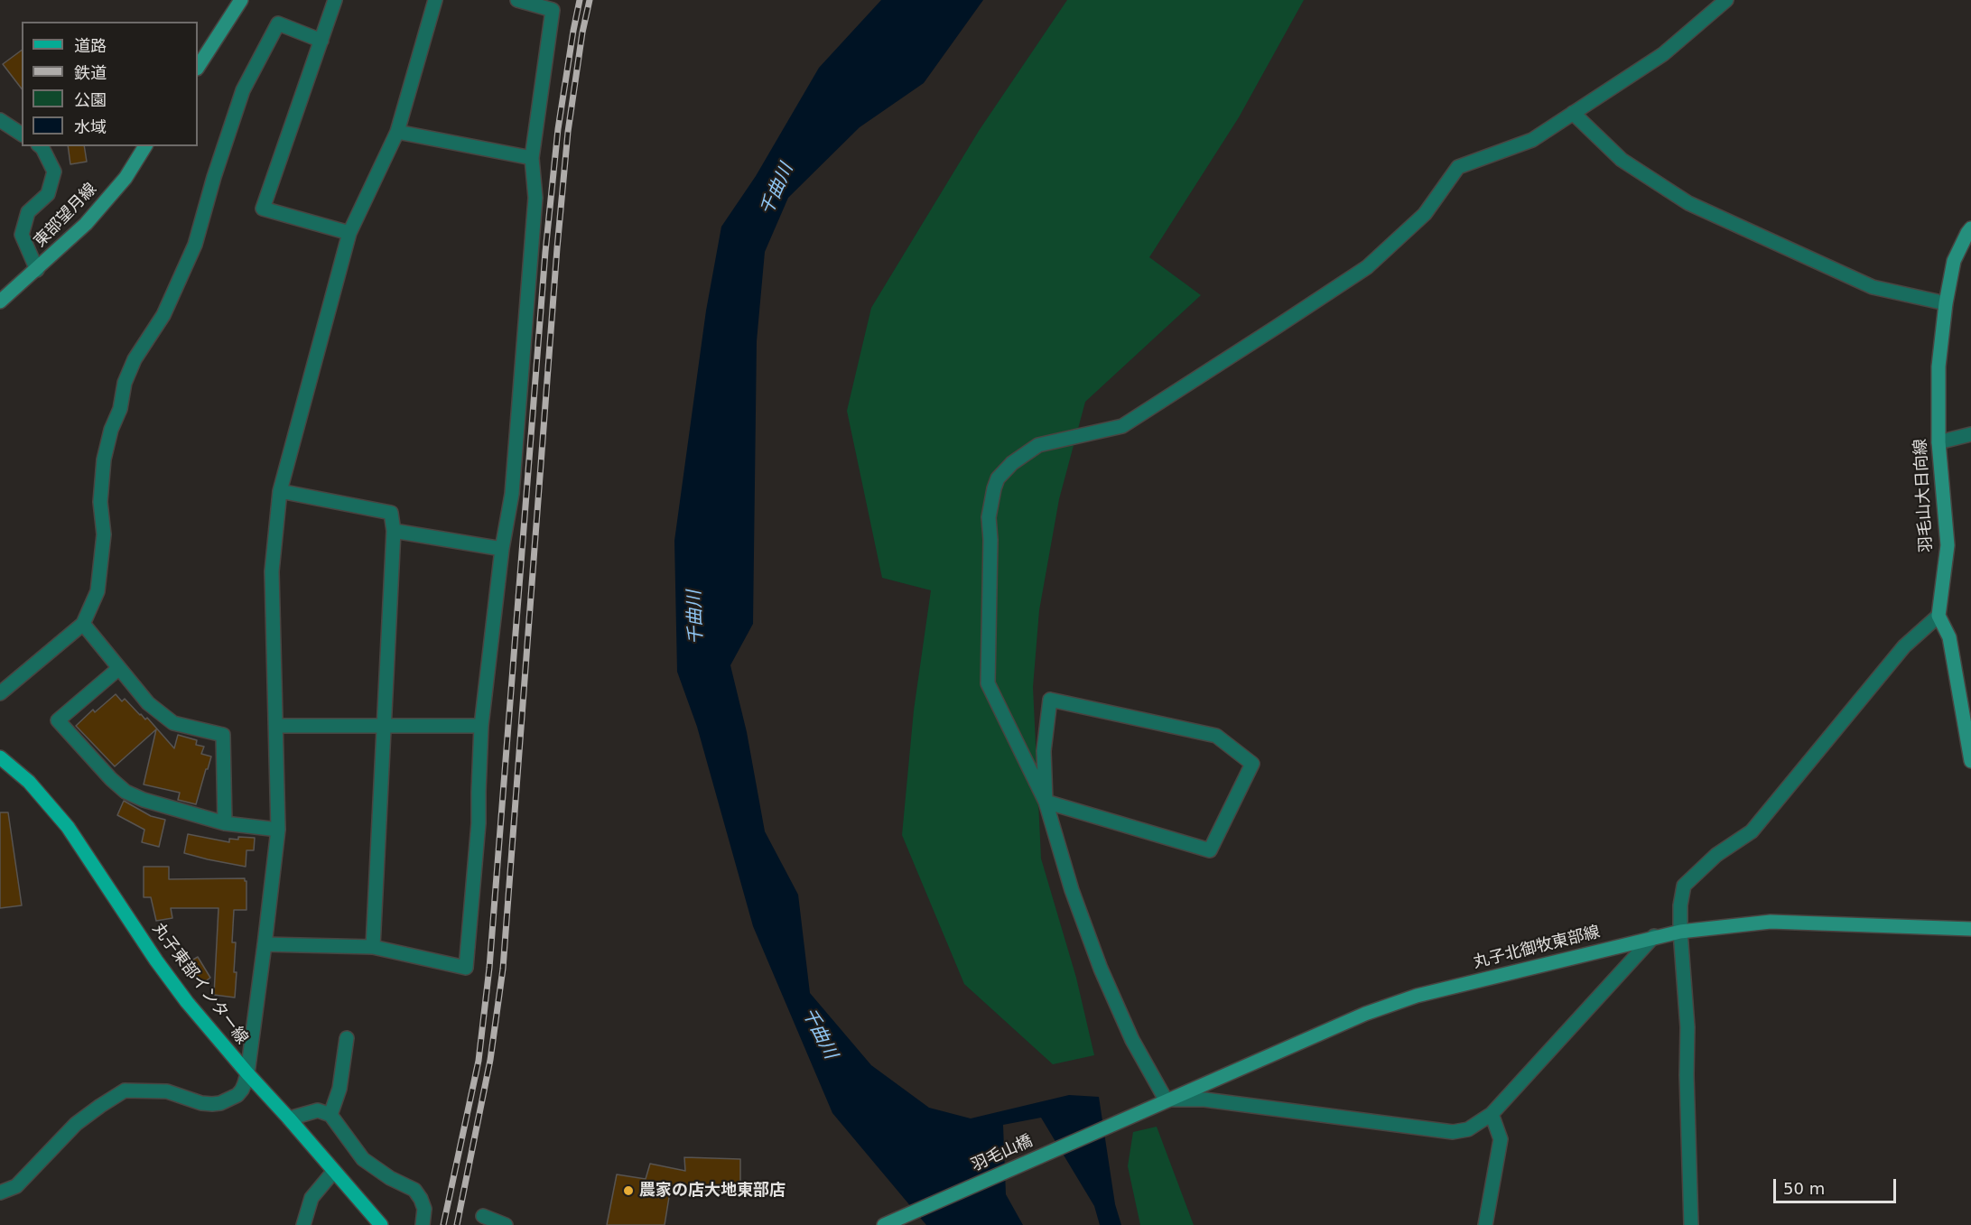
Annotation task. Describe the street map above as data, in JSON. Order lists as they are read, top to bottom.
{
  "streets": {
    "main road": [
      "東部望月線",
      "羽毛山大日向線",
      "丸子北御牧東部線",
      "丸子東部インター線",
      "羽毛山橋"
    ]
  },
  "crossings": [
    ["丸子北御牧東部線", "羽毛山橋"]
  ],
  "water": ["千曲川"],
  "places": ["農家の店大地東部店"],
  "legend": [
    "道路",
    "鉄道",
    "公園",
    "水域"
  ],
  "scale_bar": "50 m"
}
